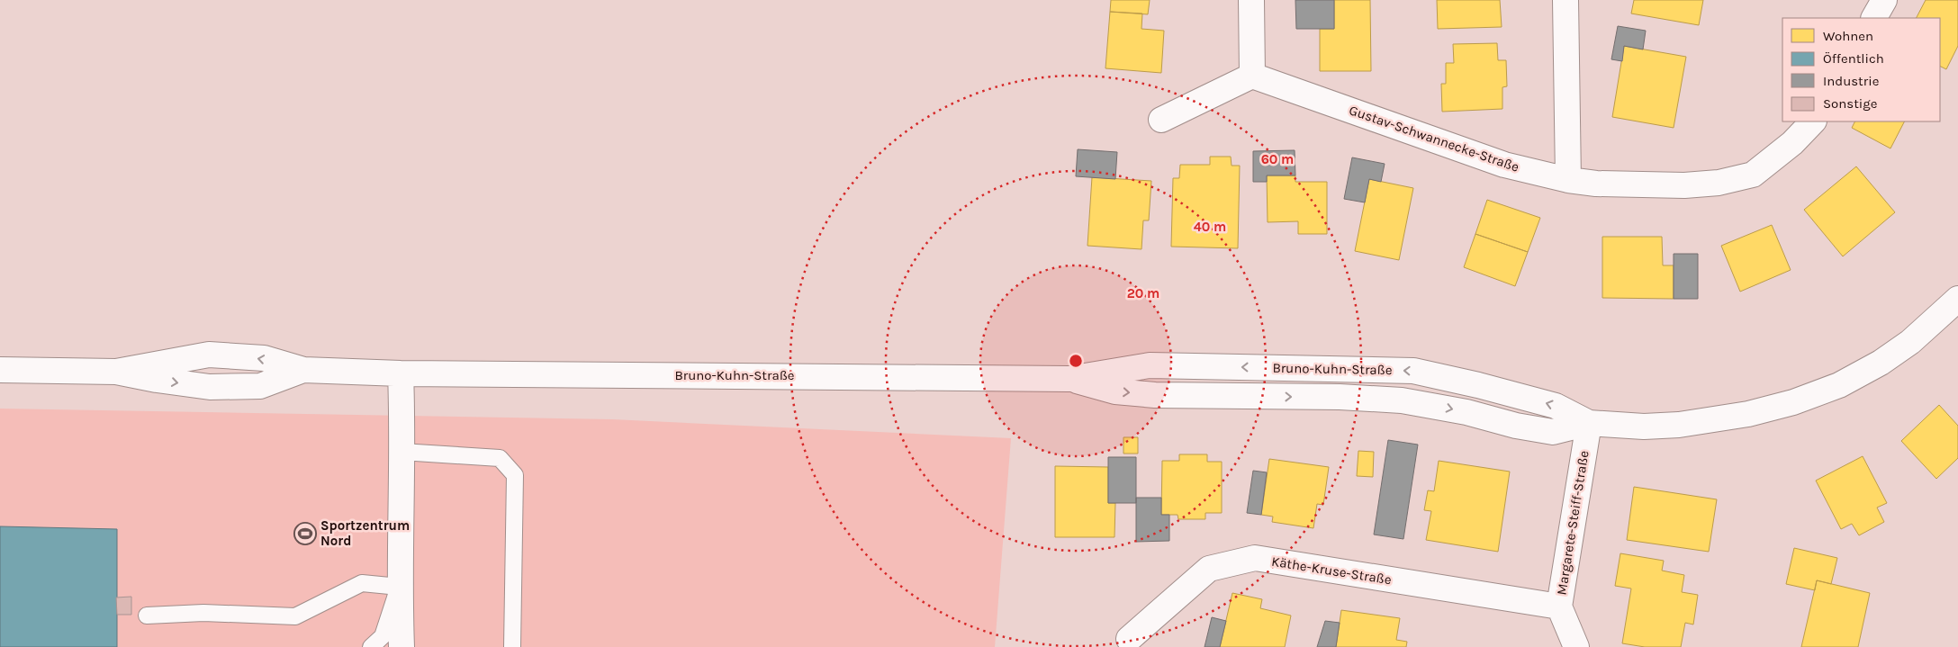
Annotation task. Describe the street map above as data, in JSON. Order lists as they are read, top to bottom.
{
  "streets": {
    "street": [
      "Gustav-Schwannecke-Straße",
      "Bruno-Kuhn-Straße",
      "Margarete-Steiff-Straße",
      "Käthe-Kruse-Straße"
    ]
  },
  "crossings": [
    ["Bruno-Kuhn-Straße", "Margarete-Steiff-Straße"],
    ["Margarete-Steiff-Straße", "Käthe-Kruse-Straße"]
  ],
  "places": {
    "sports": ["Sportzentrum Nord"]
  },
  "legend": [
    "Wohnen",
    "Öffentlich",
    "Industrie",
    "Sonstige"
  ],
  "rings": ["60 m", "40 m", "20 m"]
}
